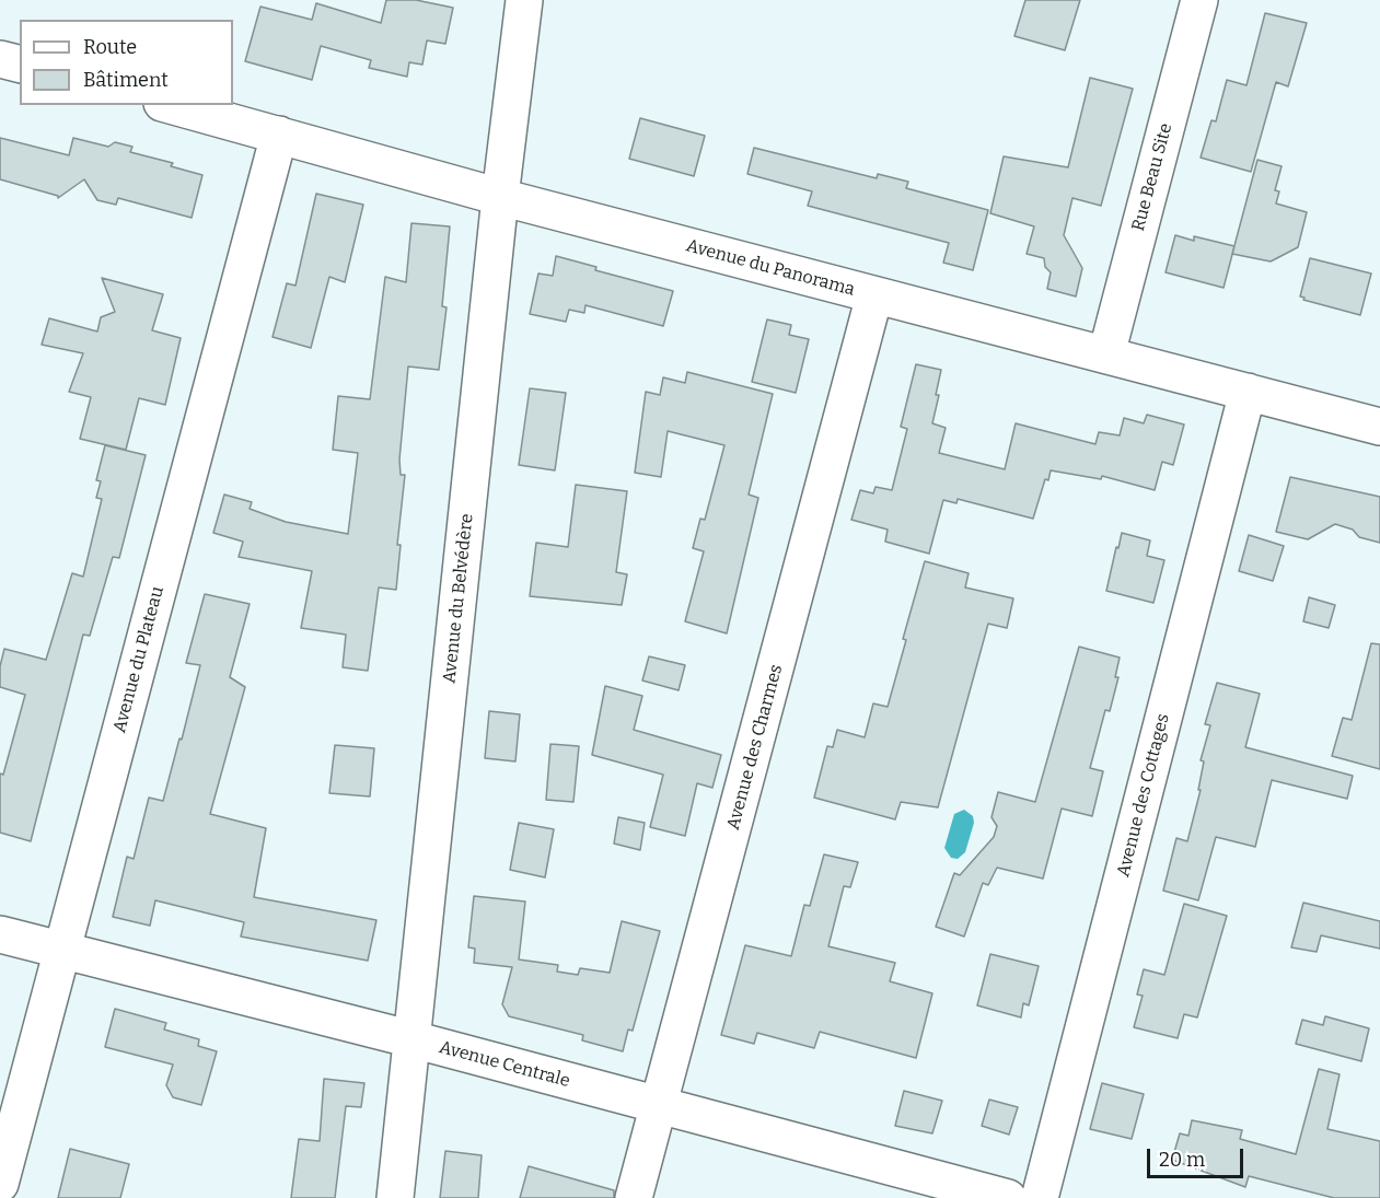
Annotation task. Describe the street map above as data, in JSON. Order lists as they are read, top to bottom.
{
  "streets": {
    "street": [
      "Rue Beau Site",
      "Avenue du Panorama",
      "Avenue du Belvédère",
      "Avenue du Plateau",
      "Avenue des Charmes",
      "Avenue des Cottages",
      "Avenue Centrale"
    ]
  },
  "crossings": [
    ["Rue Beau Site", "Avenue du Panorama"],
    ["Avenue du Panorama", "Avenue du Belvédère"],
    ["Avenue du Panorama", "Avenue du Plateau"],
    ["Avenue du Panorama", "Avenue des Charmes"],
    ["Avenue du Panorama", "Avenue des Cottages"],
    ["Avenue du Belvédère", "Avenue Centrale"],
    ["Avenue du Plateau", "Avenue Centrale"],
    ["Avenue des Charmes", "Avenue Centrale"]
  ],
  "legend": ["Route", "Bâtiment"],
  "scale_bar": "20 m"
}
